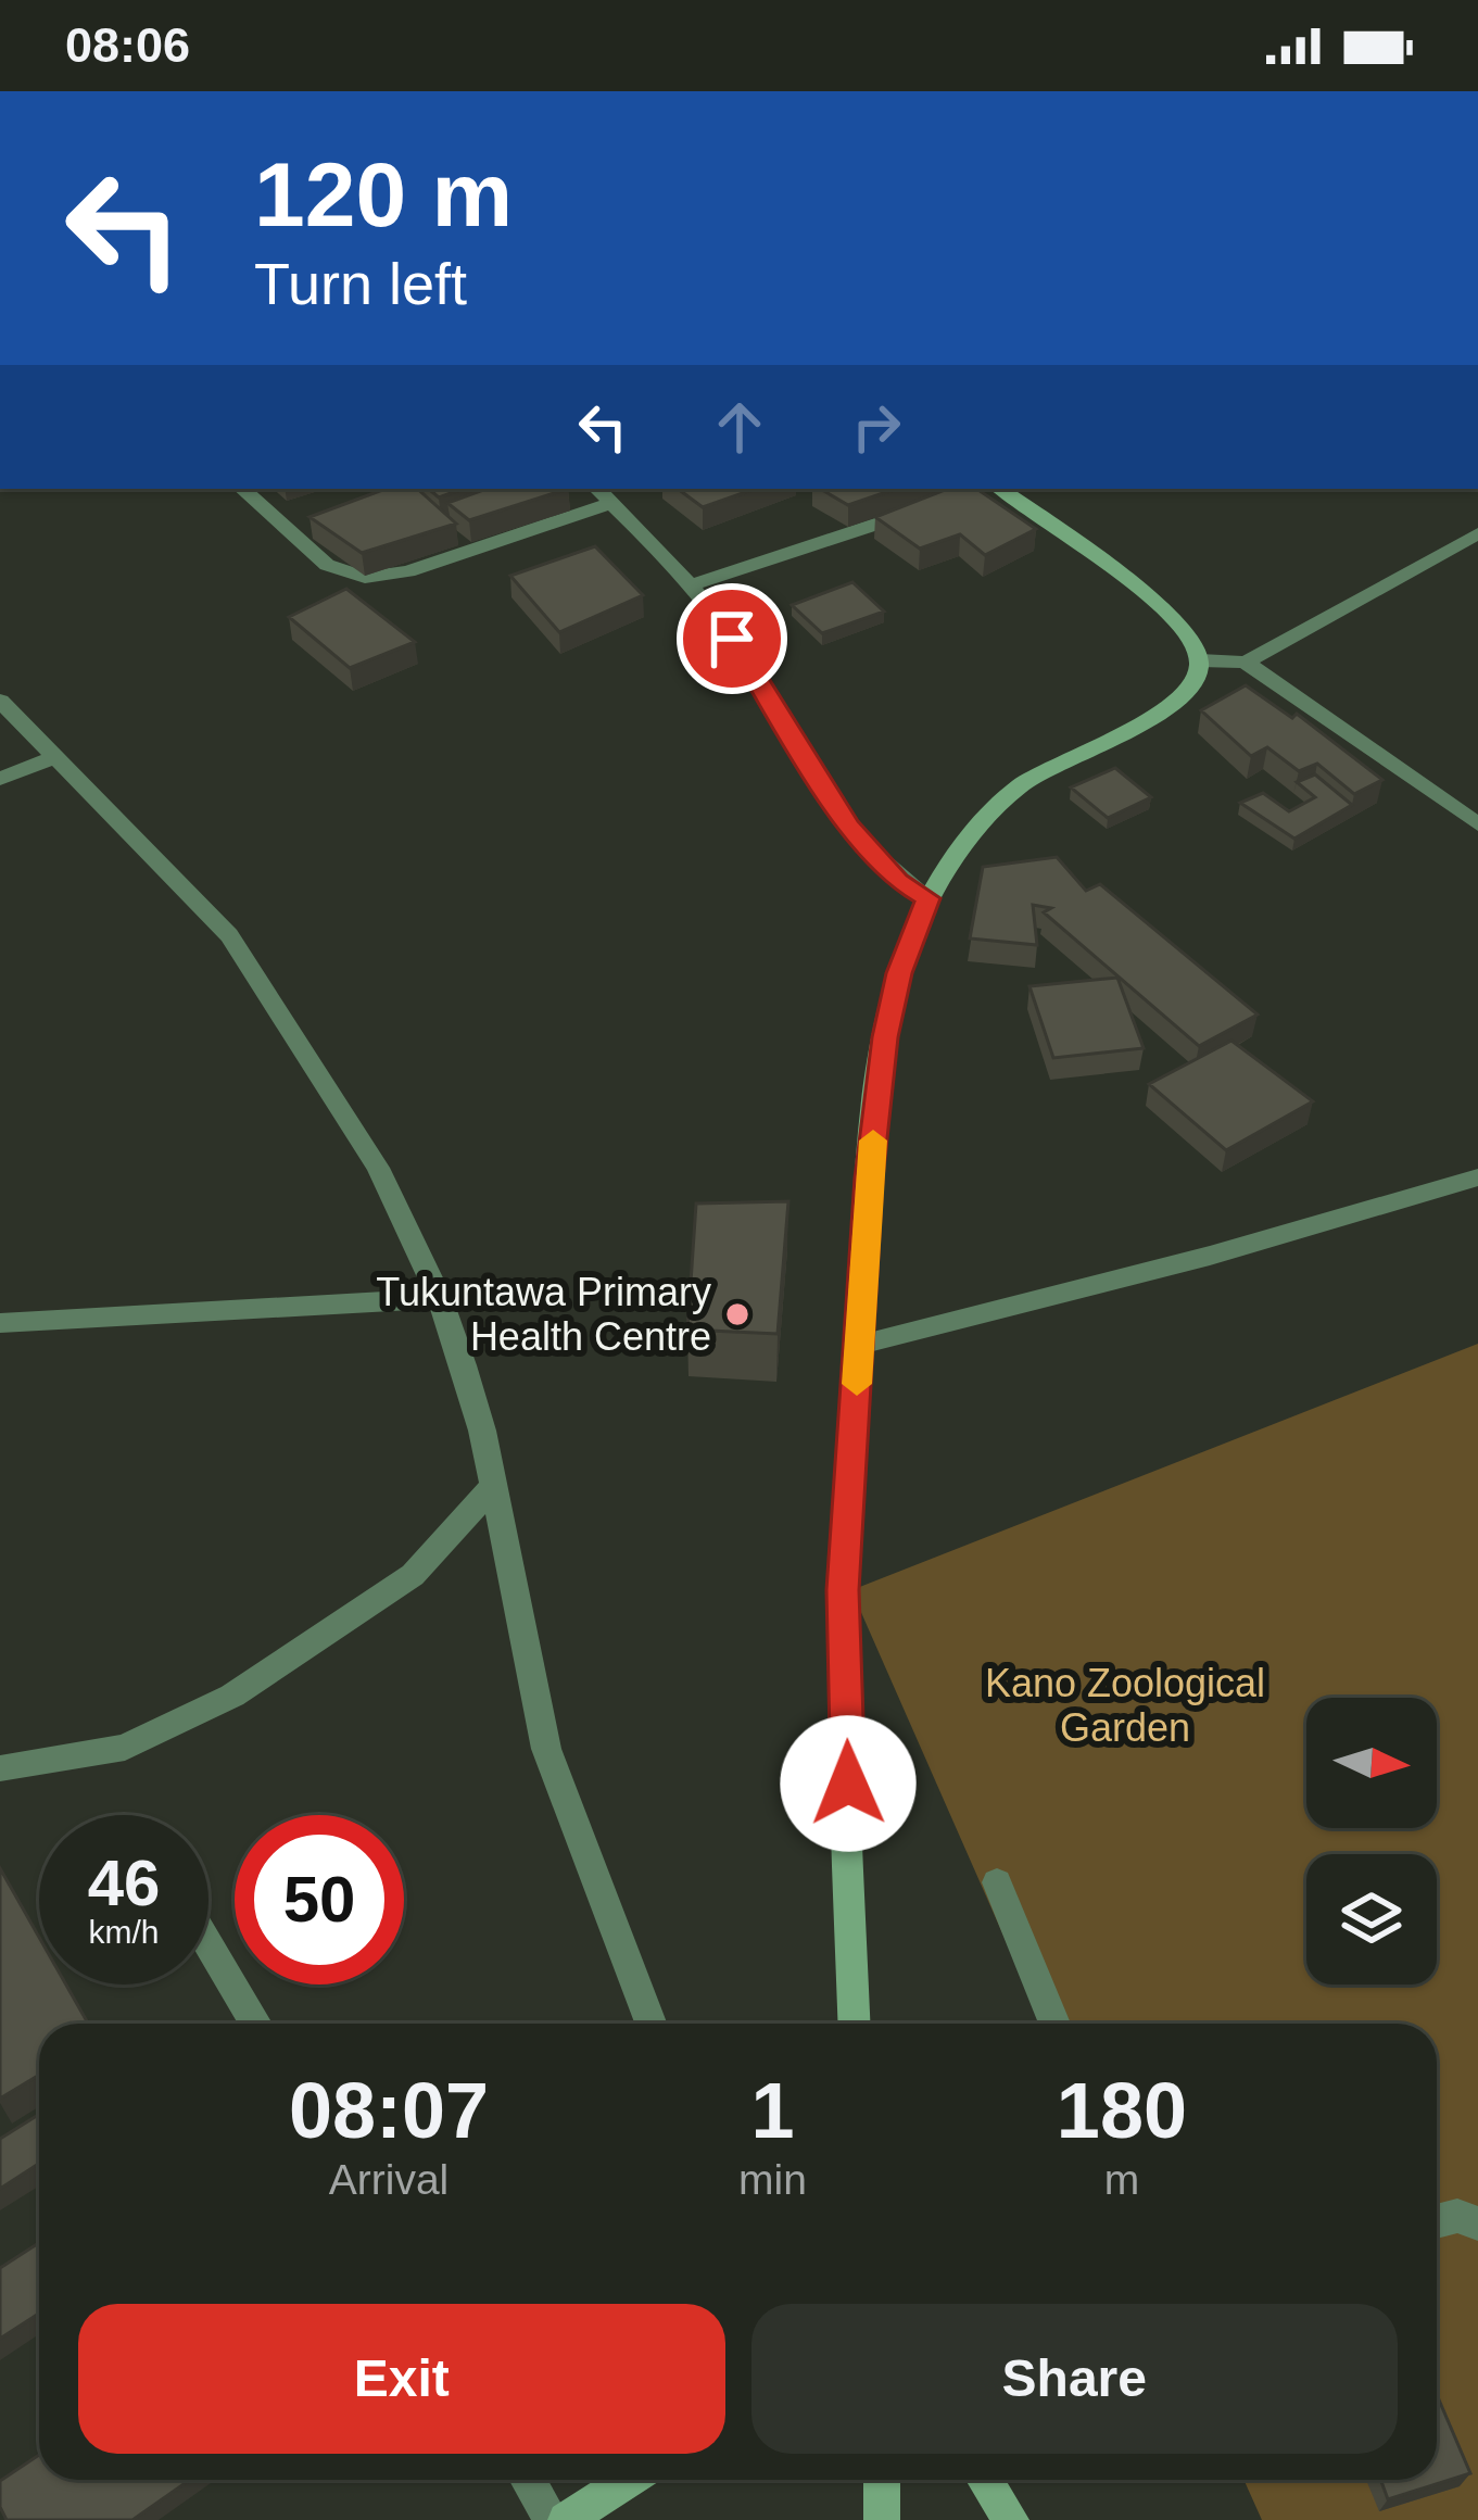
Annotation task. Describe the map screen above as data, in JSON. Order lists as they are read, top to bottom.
{
  "parks": ["Kano Zoological Garden"],
  "places": ["Tukuntawa Primary Health Centre"],
  "north": "right",
  "page": {
    "status": "08:06",
    "turn": ["120 m", "Turn left"],
    "speed": "46 km/h",
    "limit": "50",
    "eta": [
      "08:07",
      "Arrival",
      "1",
      "min",
      "180",
      "m"
    ],
    "buttons": ["Exit", "Share"]
  }
}
